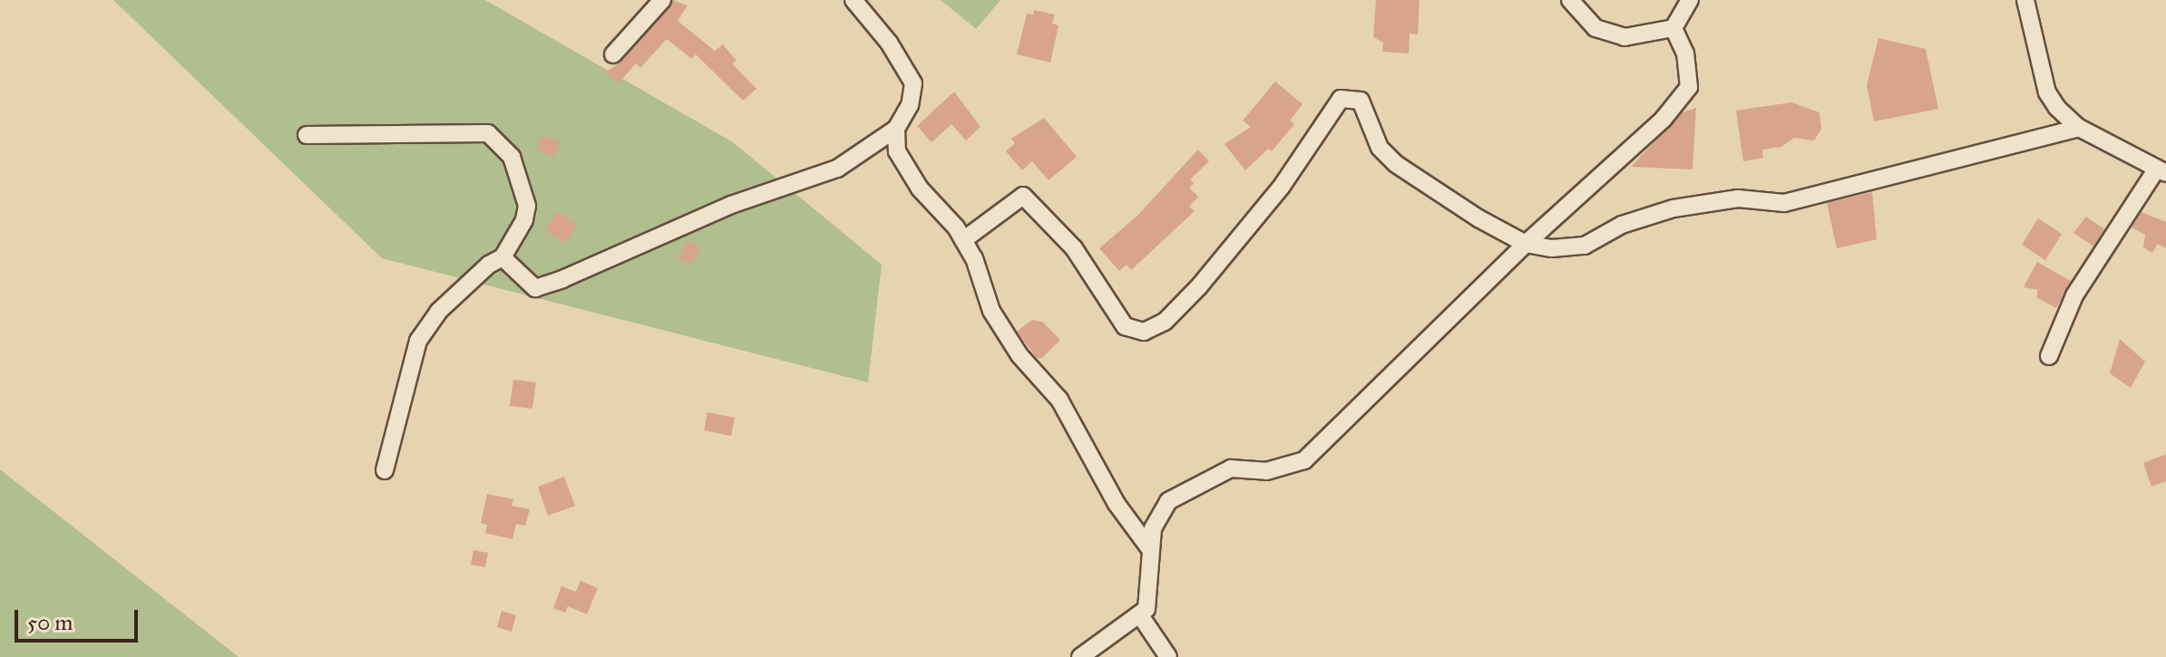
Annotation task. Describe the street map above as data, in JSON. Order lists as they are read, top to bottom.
{
  "scale_bar": "50 m"
}
